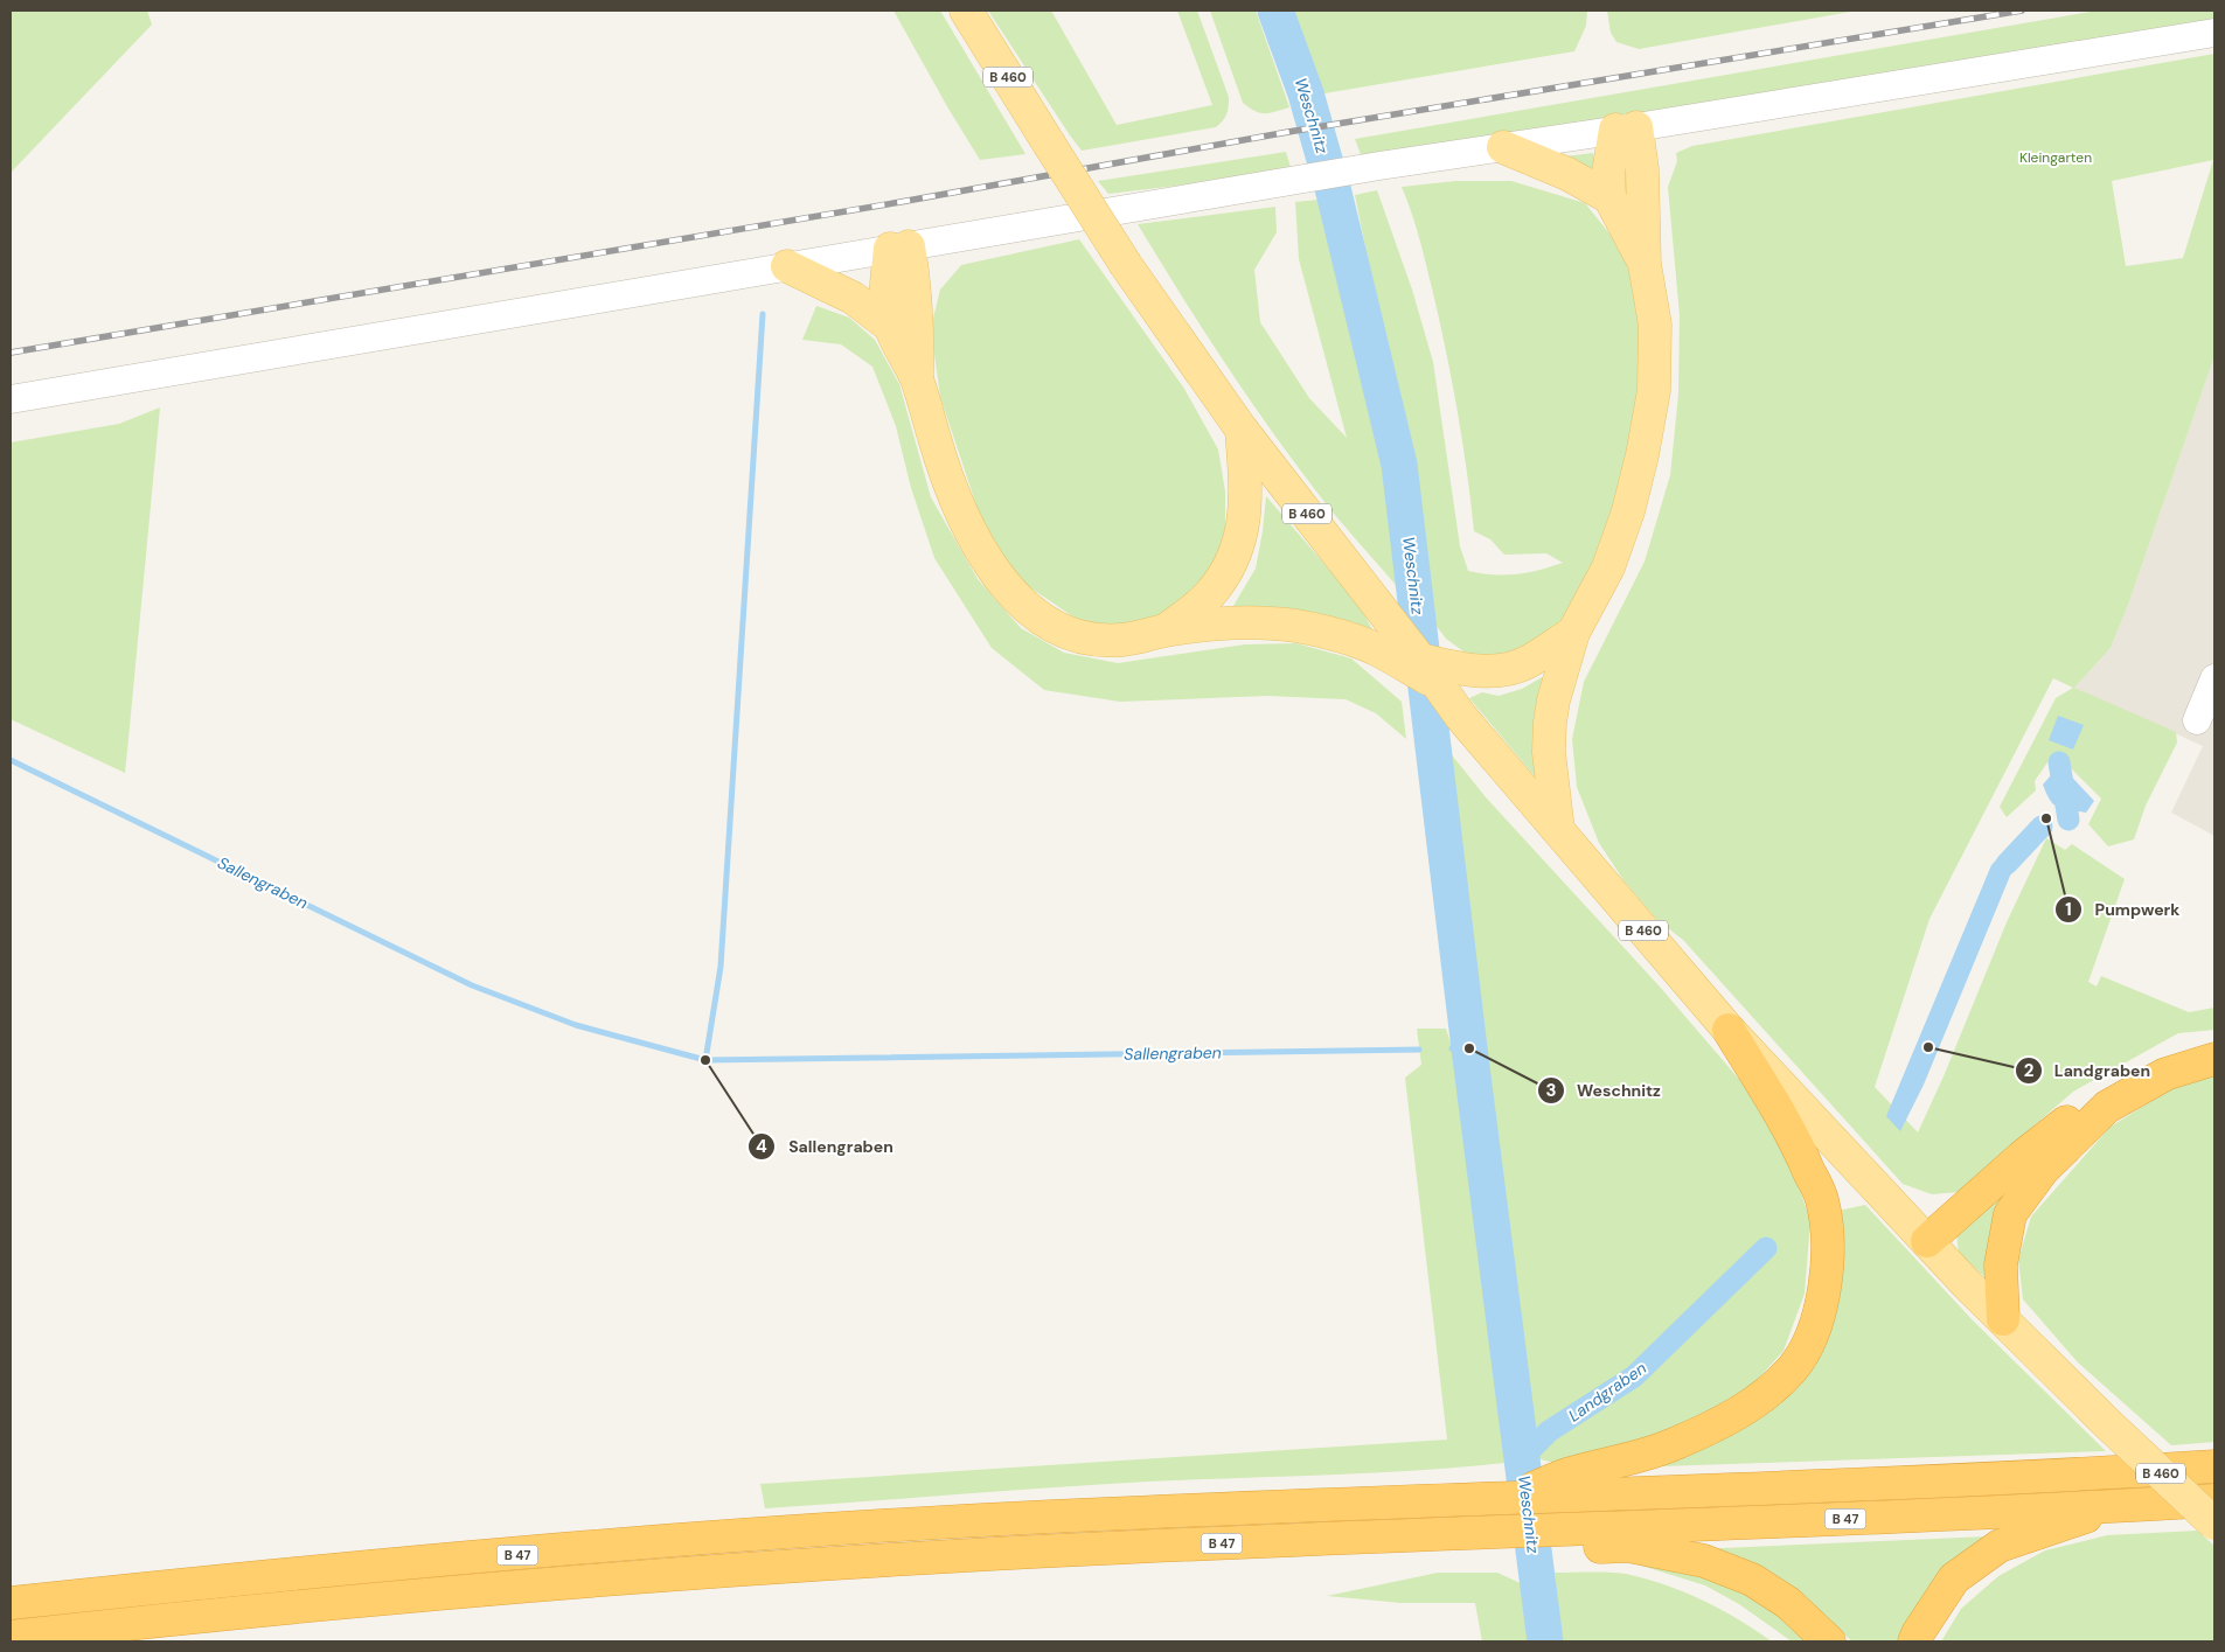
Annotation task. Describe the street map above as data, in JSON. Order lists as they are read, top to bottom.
{
  "streets": {
    "highway": ["B 47"],
    "main road": ["B 460"]
  },
  "water": ["Weschnitz", "Sallengraben", "Landgraben"],
  "parks": ["Kleingarten"],
  "places": [
    "Pumpwerk",
    "Landgraben",
    "Weschnitz",
    "Sallengraben"
  ]
}
